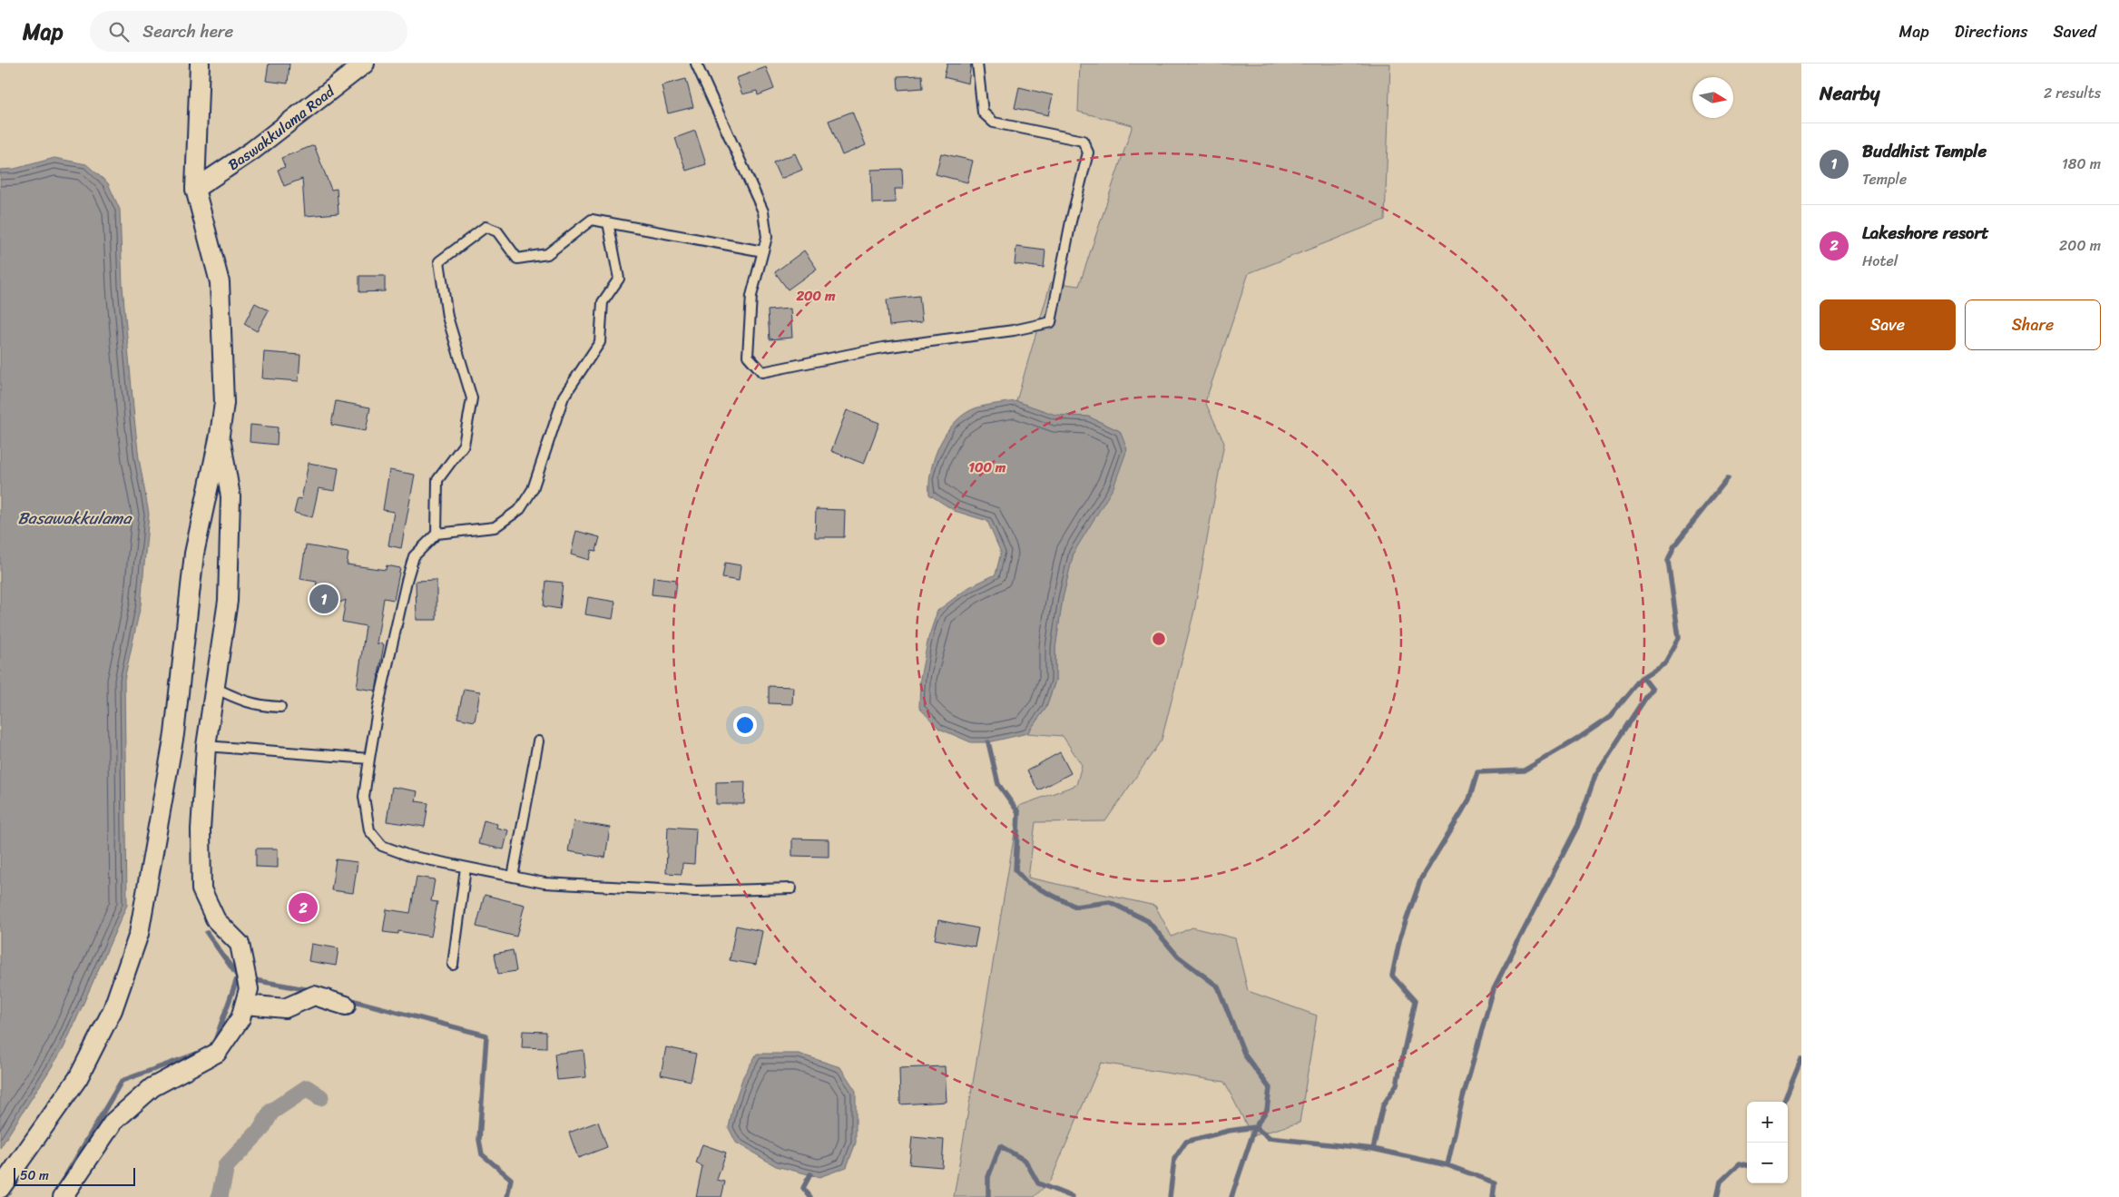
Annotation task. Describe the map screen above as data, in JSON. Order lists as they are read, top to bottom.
{
  "streets": {
    "street": ["Baswakkulama Road"]
  },
  "water": ["Basawakkulama"],
  "scale_bar": "50 m",
  "north": "right",
  "page": {
    "header": "Map",
    "search": "Search here",
    "nav": ["Map", "Directions", "Saved"],
    "heading": ["Nearby", "2 results"],
    "list": [
      {
        "mark": "1",
        "name": "Buddhist Temple",
        "note": "Temple",
        "value": "180 m"
      },
      {
        "mark": "2",
        "name": "Lakeshore resort",
        "note": "Hotel",
        "value": "200 m"
      }
    ],
    "buttons": ["Save", "Share"],
    "pins": ["1", "2"],
    "map_buttons": ["+", "−"],
    "scale": "50 m"
  },
  "rings": ["200 m", "100 m"]
}
